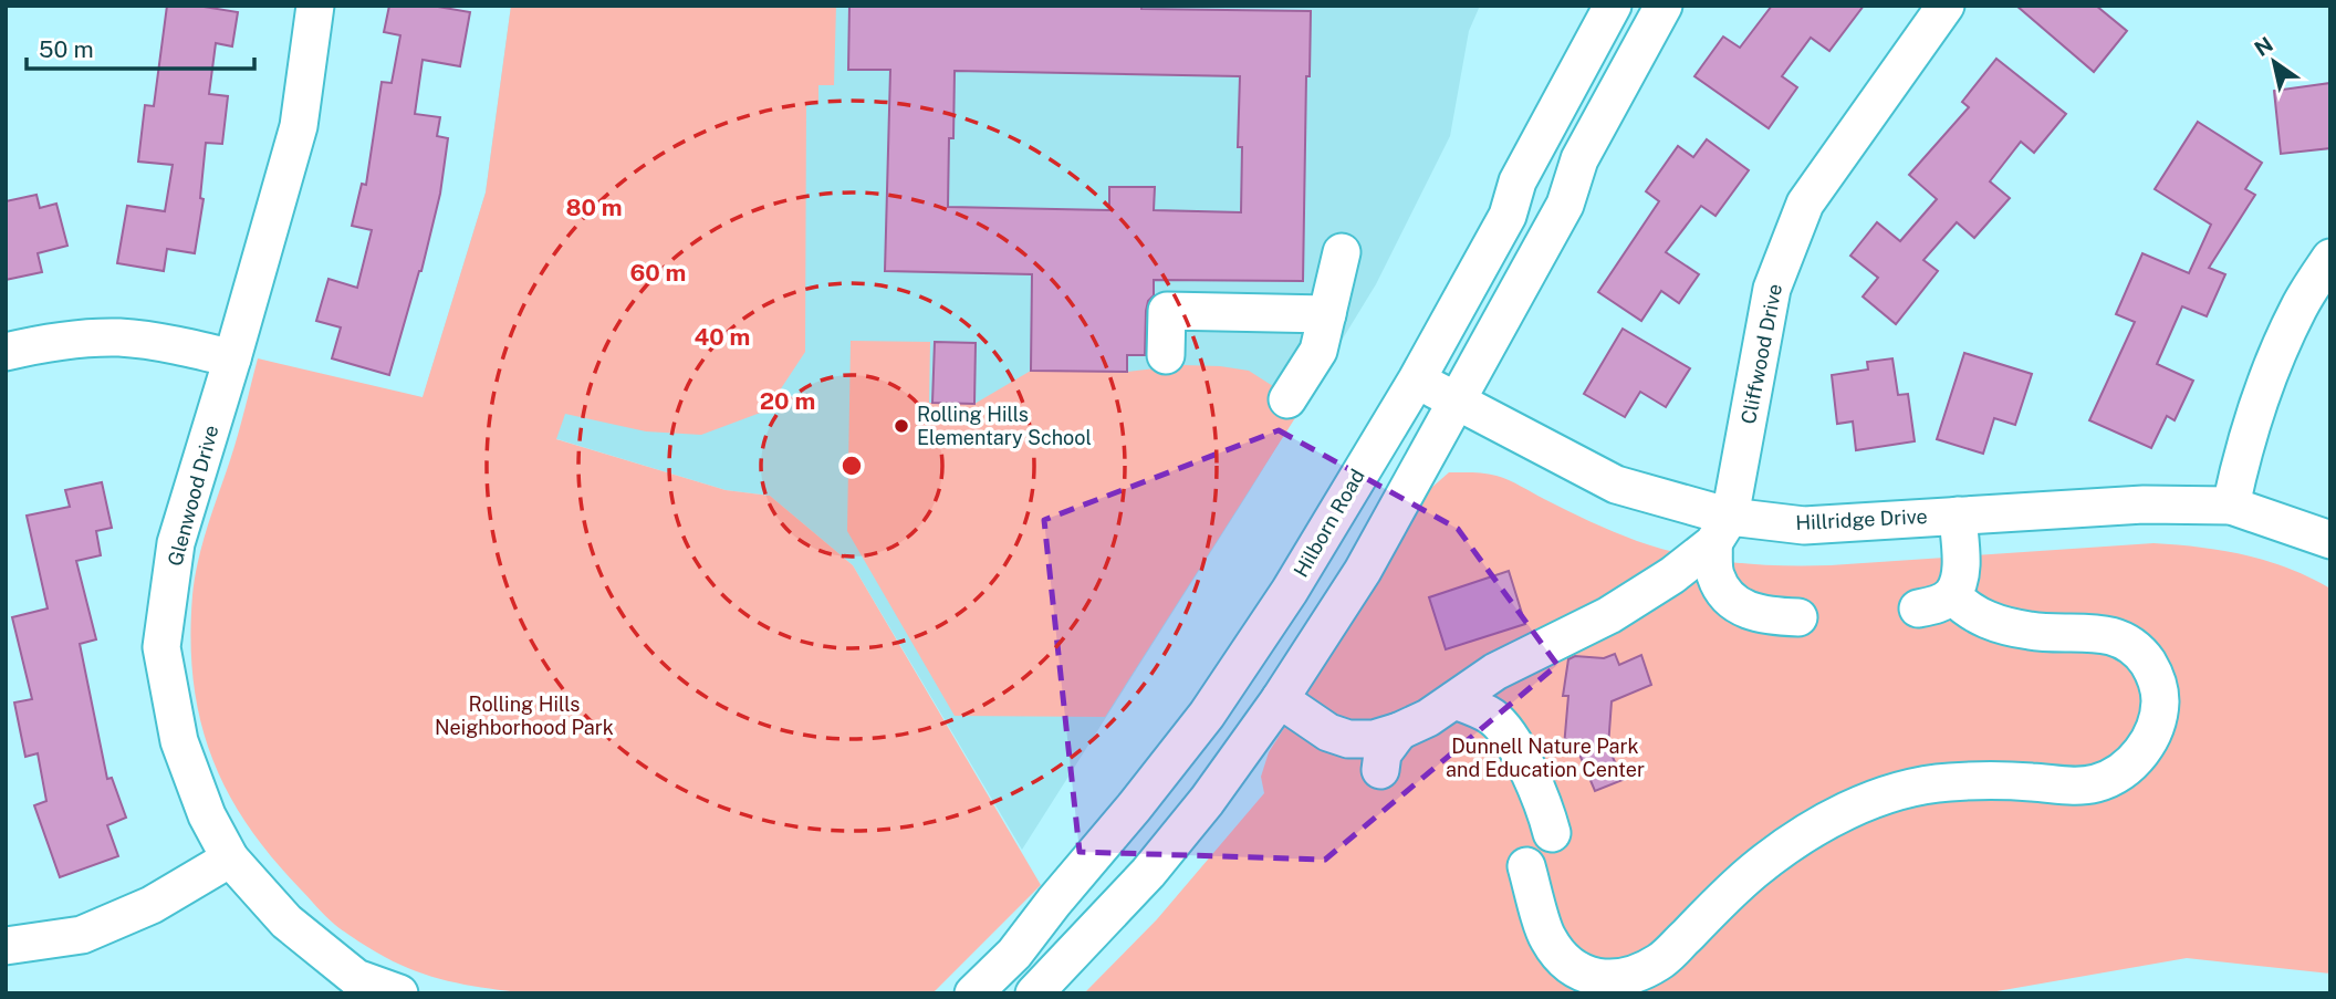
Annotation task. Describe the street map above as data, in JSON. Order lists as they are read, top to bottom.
{
  "streets": {
    "street": [
      "Cliffwood Drive",
      "Glenwood Drive",
      "Hillridge Drive",
      "Hilborn Road"
    ]
  },
  "crossings": [
    ["Cliffwood Drive", "Hillridge Drive"],
    ["Hillridge Drive", "Hilborn Road"]
  ],
  "parks": ["Rolling Hills Neighborhood Park", "Dunnell Nature Park and Education Center"],
  "places": ["Rolling Hills Elementary School"],
  "scale_bar": "50 m",
  "north": "top left",
  "rings": [
    "80 m",
    "60 m",
    "40 m",
    "20 m"
  ]
}
